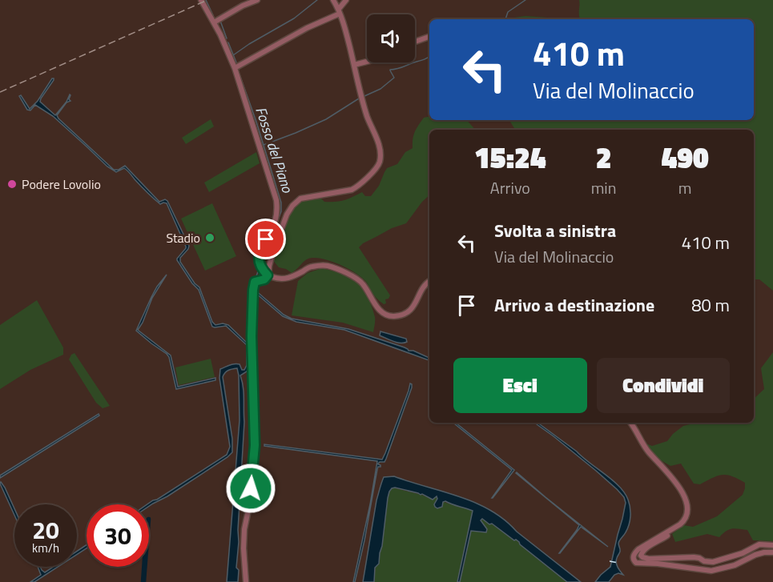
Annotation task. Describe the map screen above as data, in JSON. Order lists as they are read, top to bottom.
{
  "water": ["Fosso del Piano"],
  "places": ["Podere Lovolio", "Stadio"],
  "page": {
    "turn": ["410 m", "Via del Molinaccio"],
    "eta": [
      "15:24",
      "Arrivo",
      "2",
      "min",
      "490",
      "m"
    ],
    "list": [
      {
        "name": "Svolta a sinistra",
        "note": "Via del Molinaccio",
        "value": "410 m"
      },
      {
        "name": "Arrivo a destinazione",
        "value": "80 m"
      }
    ],
    "buttons": ["Esci", "Condividi"],
    "speed": "20 km/h",
    "limit": "30"
  }
}
